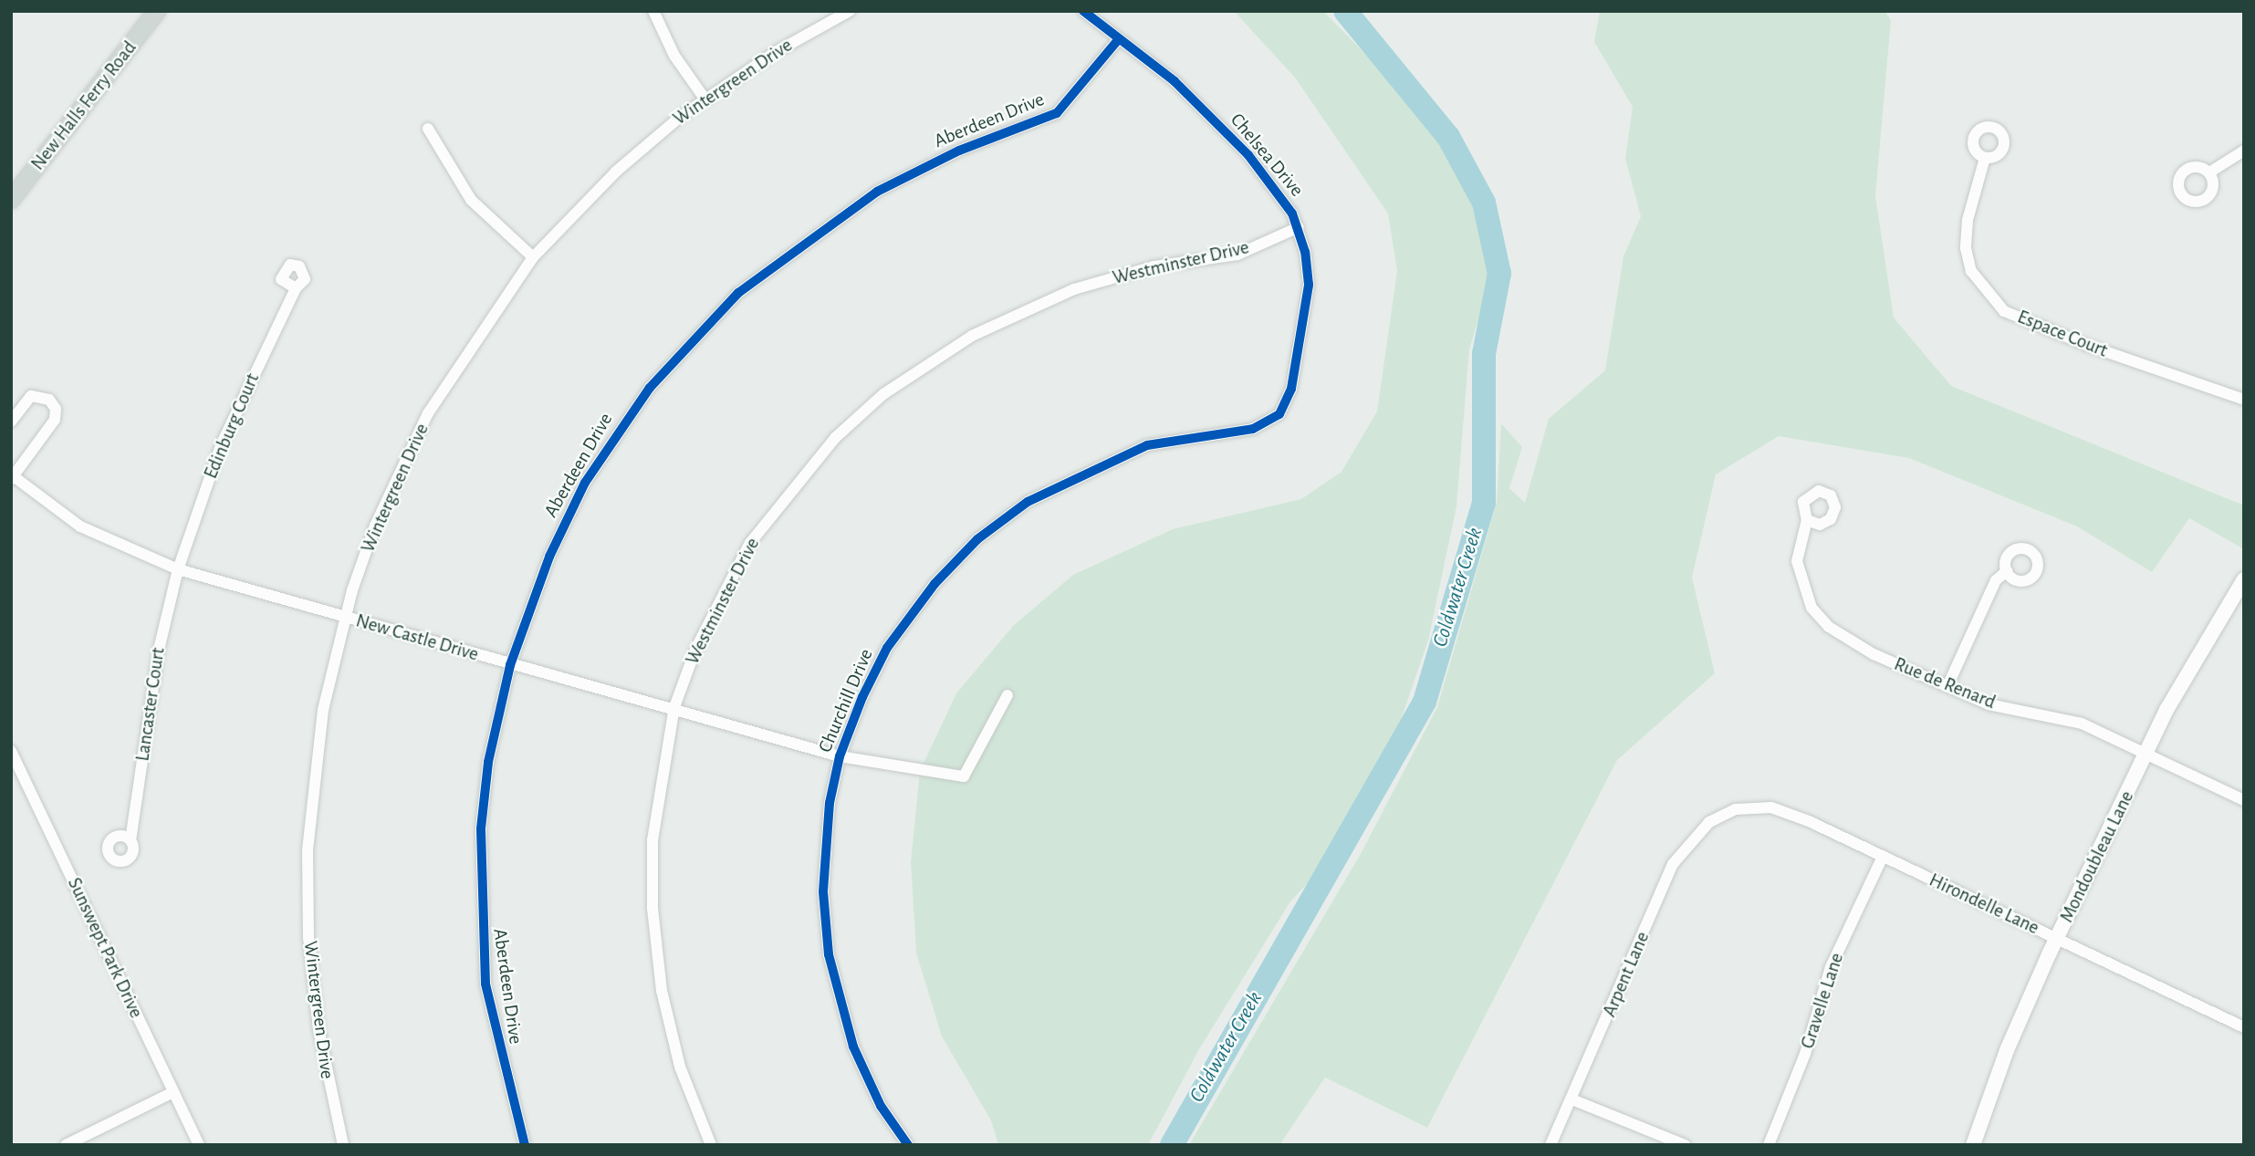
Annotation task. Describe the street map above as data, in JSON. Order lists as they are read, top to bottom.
{
  "streets": {
    "main road": ["New Halls Ferry Road"],
    "street": [
      "Wintergreen Drive",
      "Aberdeen Drive",
      "Chelsea Drive",
      "Westminster Drive",
      "Espace Court",
      "Edinburg Court",
      "New Castle Drive",
      "Rue de Renard",
      "Churchill Drive",
      "Lancaster Court",
      "Mondoubleau Lane",
      "Hirondelle Lane",
      "Sunswept Park Drive",
      "Arpent Lane",
      "Gravelle Lane"
    ]
  },
  "crossings": [
    ["Wintergreen Drive", "New Castle Drive"],
    ["Aberdeen Drive", "Chelsea Drive"],
    ["Aberdeen Drive", "New Castle Drive"],
    ["Chelsea Drive", "Westminster Drive"],
    ["Chelsea Drive", "Churchill Drive"],
    ["Westminster Drive", "New Castle Drive"],
    ["Edinburg Court", "New Castle Drive"],
    ["Edinburg Court", "Lancaster Court"],
    ["New Castle Drive", "Churchill Drive"],
    ["New Castle Drive", "Lancaster Court"],
    ["Rue de Renard", "Mondoubleau Lane"],
    ["Mondoubleau Lane", "Hirondelle Lane"],
    ["Hirondelle Lane", "Arpent Lane"],
    ["Hirondelle Lane", "Gravelle Lane"]
  ],
  "water": ["Coldwater Creek"]
}
